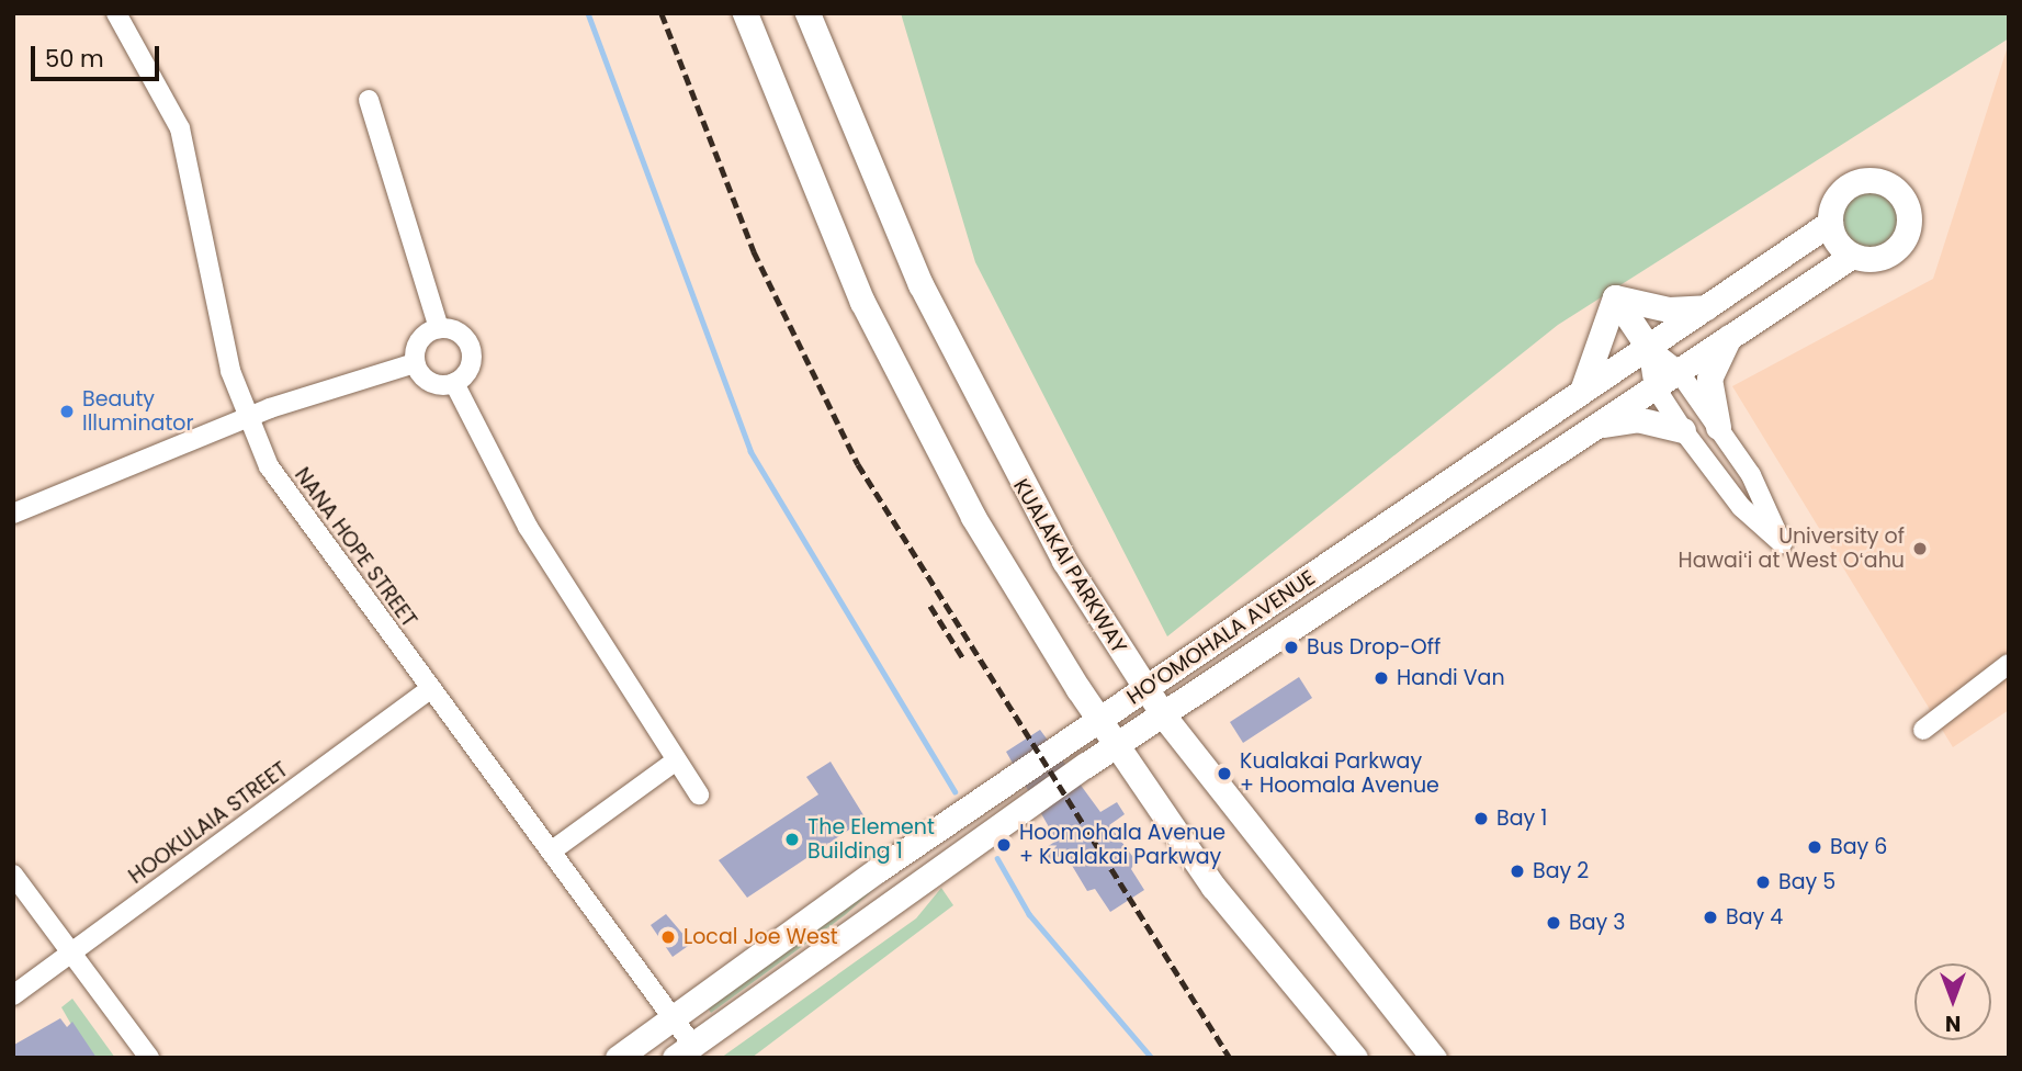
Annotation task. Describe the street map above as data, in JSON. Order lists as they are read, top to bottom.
{
  "streets": {
    "main road": ["KUALAKAI PARKWAY", "HO’OMOHALA AVENUE"],
    "street": ["NANA HOPE STREET", "HOOKULAIA STREET"]
  },
  "crossings": [
    ["NANA HOPE STREET", "HO’OMOHALA AVENUE"],
    ["NANA HOPE STREET", "HOOKULAIA STREET"],
    ["KUALAKAI PARKWAY", "HO’OMOHALA AVENUE"]
  ],
  "places": [
    "Beauty Illuminator",
    "University of Hawaiʻi at West Oʻahu",
    "Bus Drop-Off",
    "Handi Van",
    "Kualakai Parkway + Hoomala Avenue",
    "Bay 1",
    "The Element Building 1",
    "Hoomohala Avenue + Kualakai Parkway",
    "Bay 6",
    "Bay 2",
    "Bay 5",
    "Bay 4",
    "Bay 3",
    "Local Joe West"
  ],
  "scale_bar": "50 m",
  "north": "bottom"
}
